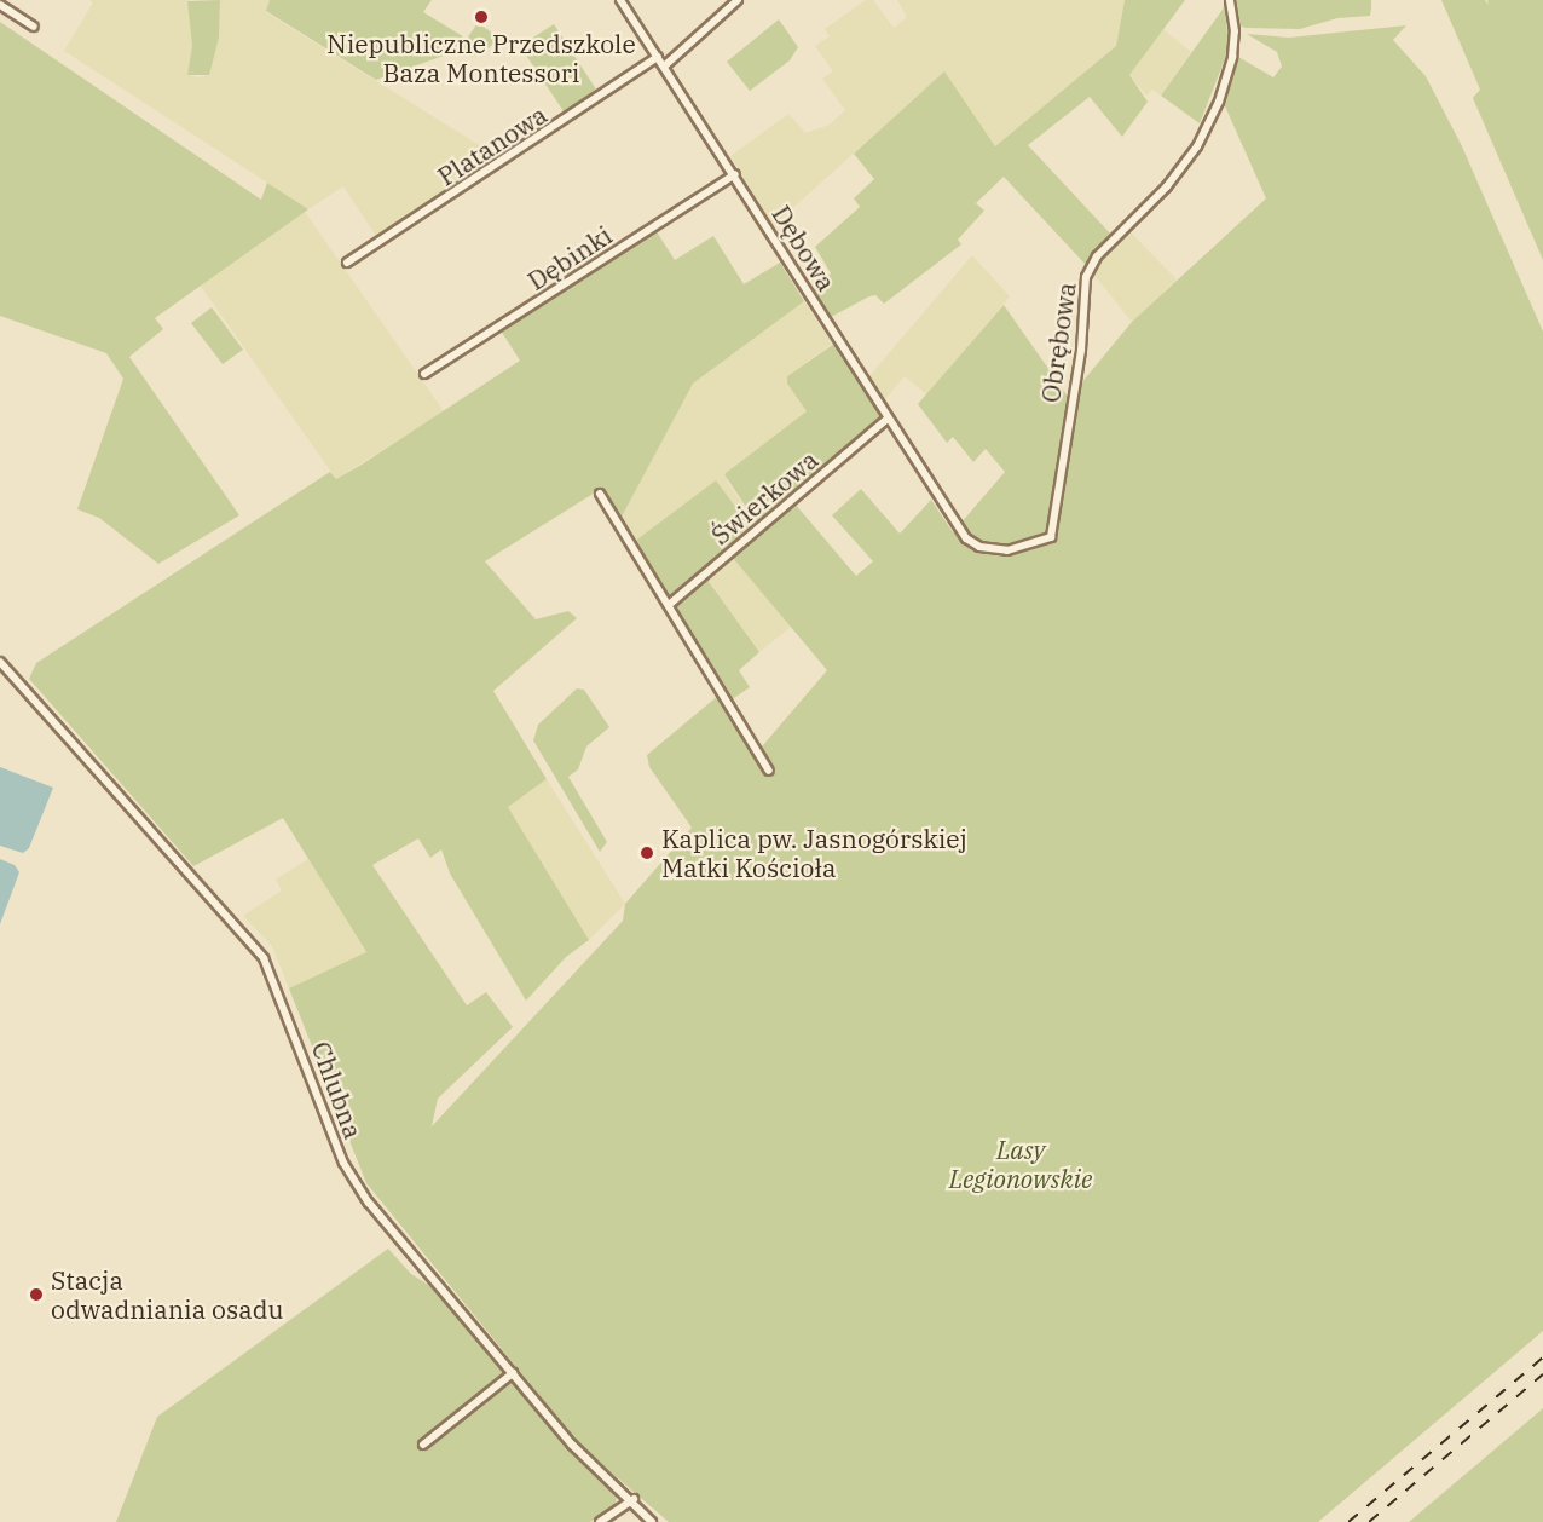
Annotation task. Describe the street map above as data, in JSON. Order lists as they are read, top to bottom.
{
  "streets": {
    "street": [
      "Platanowa",
      "Dębowa",
      "Dębinki",
      "Obrębowa",
      "Świerkowa",
      "Chlubna"
    ]
  },
  "crossings": [
    ["Platanowa", "Dębowa"],
    ["Dębowa", "Dębinki"],
    ["Dębowa", "Obrębowa"],
    ["Dębowa", "Świerkowa"]
  ],
  "parks": ["Lasy Legionowskie"],
  "places": ["Niepubliczne Przedszkole Baza Montessori", "Kaplica pw. Jasnogórskiej Matki Kościoła", "Stacja odwadniania osadu"]
}
